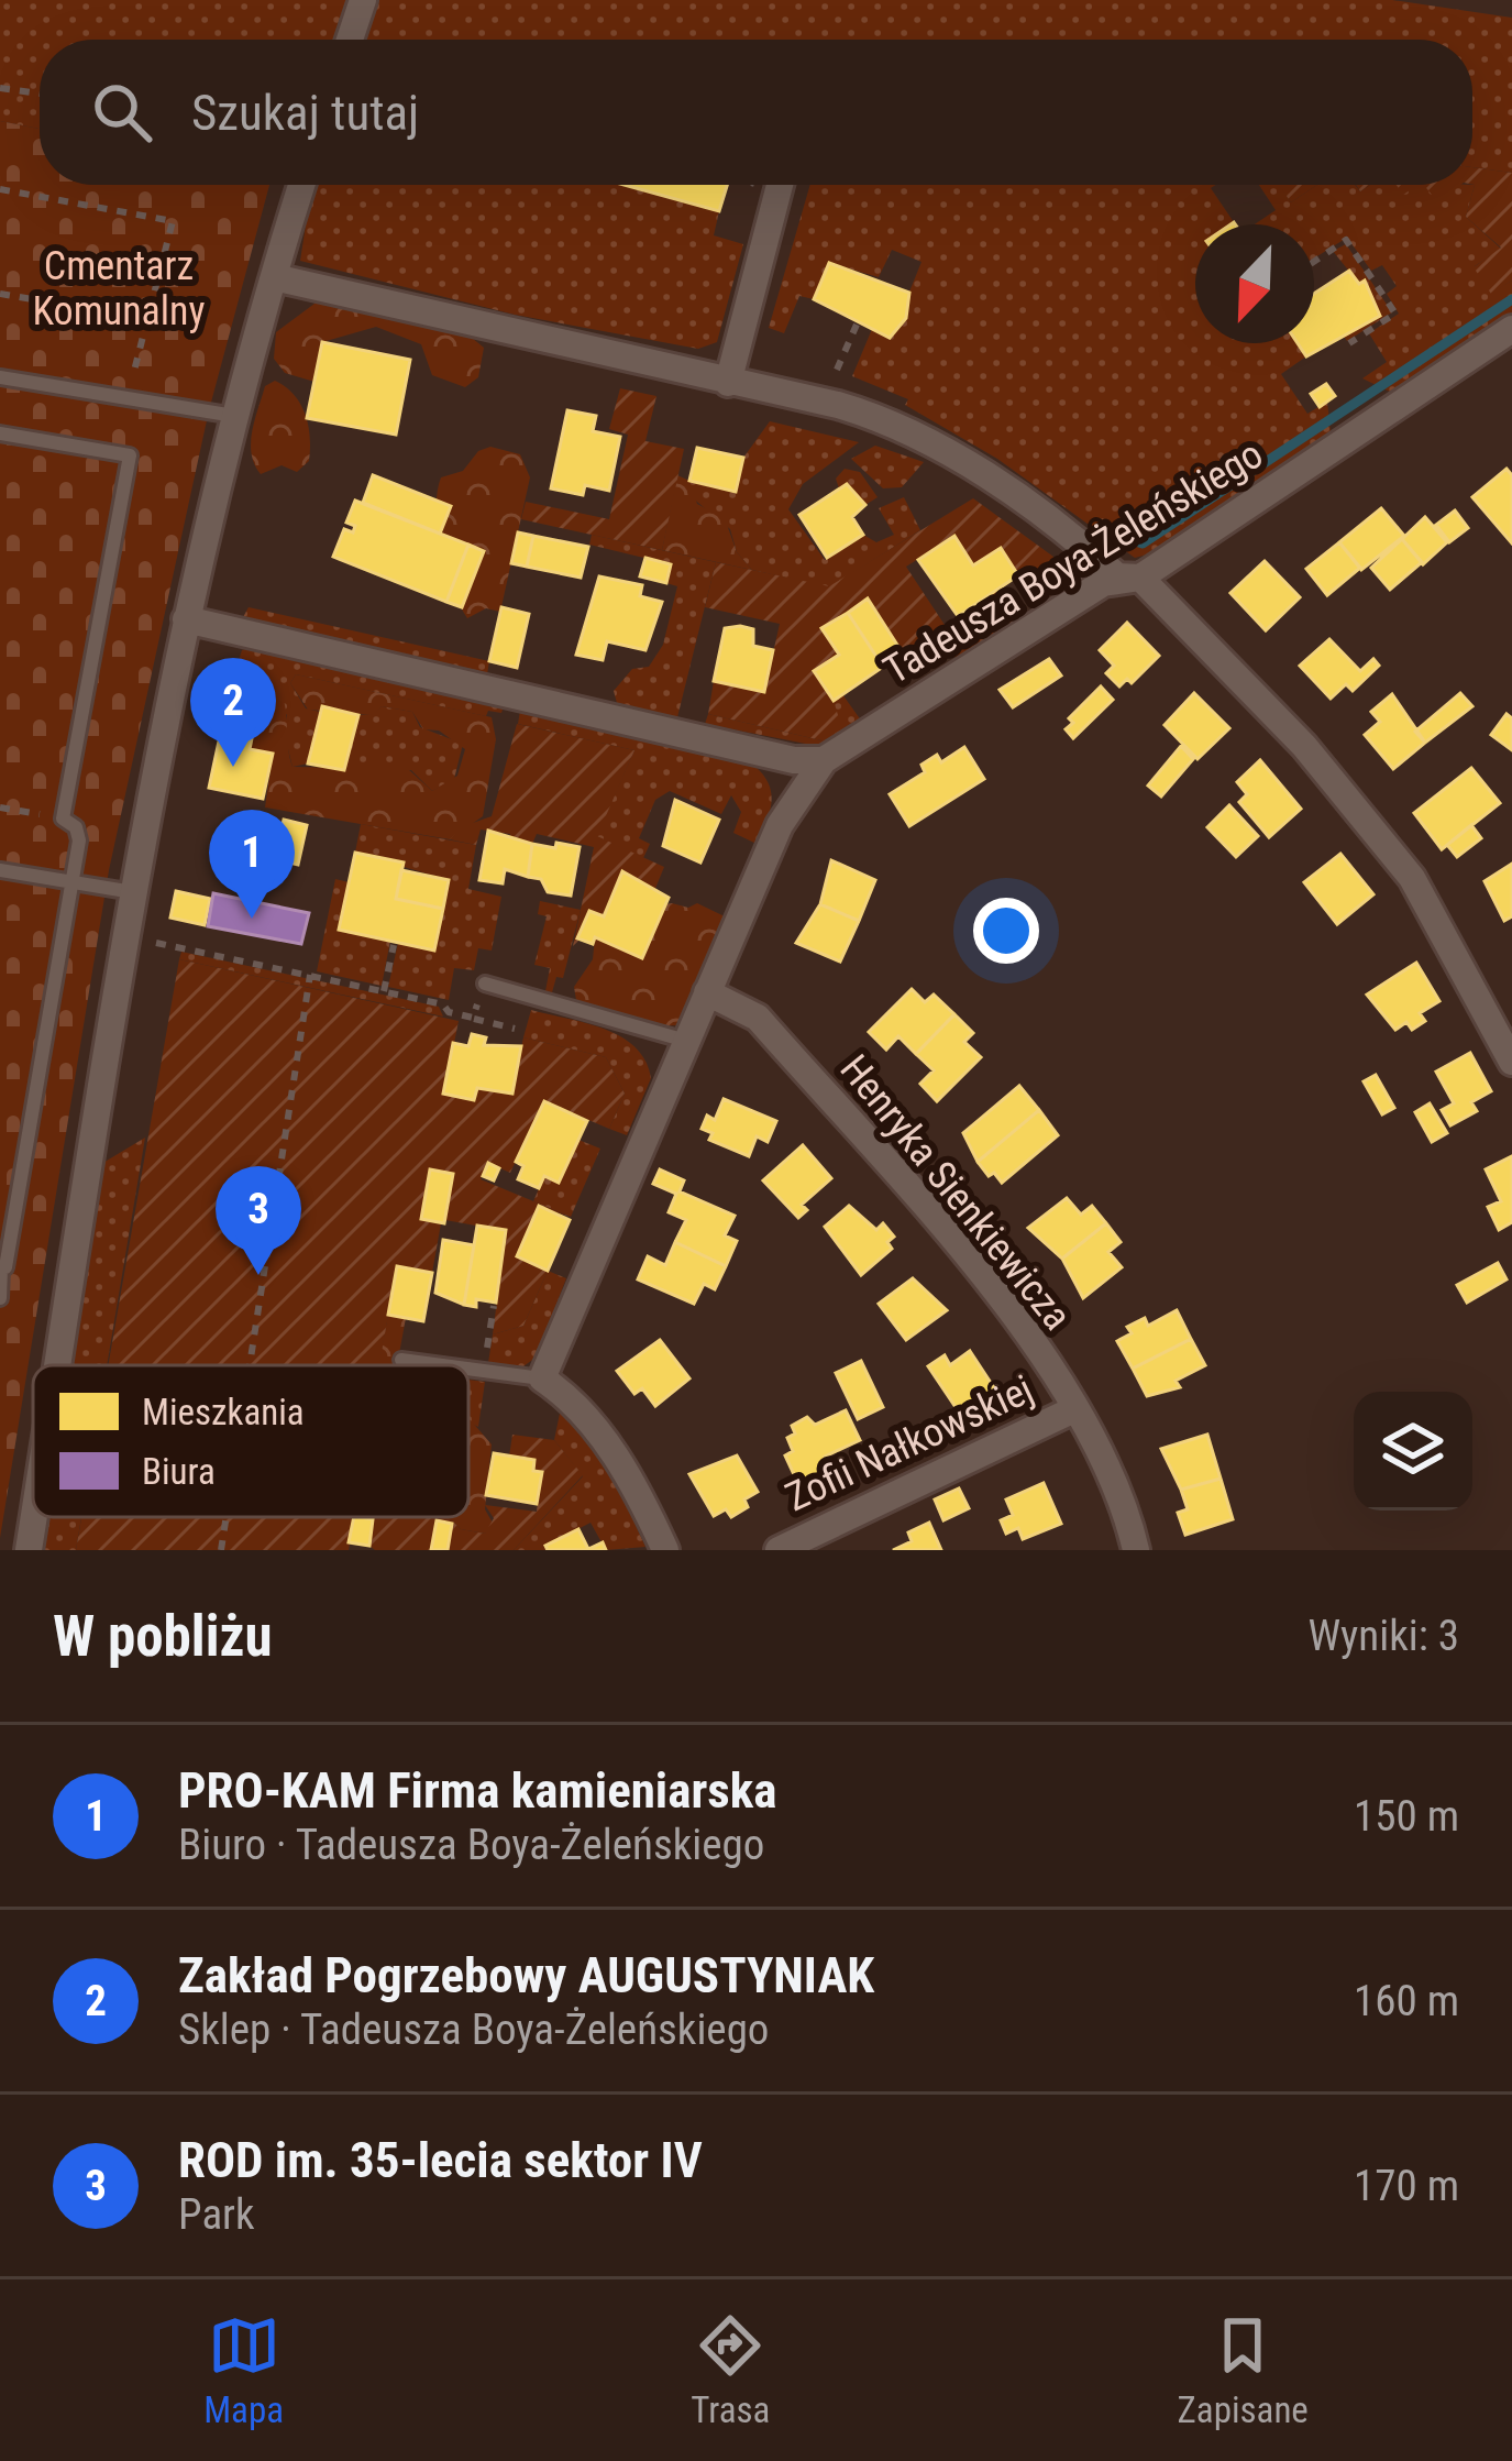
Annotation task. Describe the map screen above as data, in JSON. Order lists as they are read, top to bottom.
{
  "streets": {
    "street": ["Tadeusza Boya-Żeleńskiego", "Henryka Sienkiewicza", "Zofii Nałkowskiej"]
  },
  "crossings": [
    ["Henryka Sienkiewicza", "Zofii Nałkowskiej"]
  ],
  "parks": ["Cmentarz Komunalny"],
  "legend": ["Mieszkania", "Biura"],
  "north": "bottom left",
  "page": {
    "search": "Szukaj tutaj",
    "pins": ["2", "1", "3"],
    "heading": ["W pobliżu", "Wyniki: 3"],
    "list": [
      {
        "mark": "1",
        "name": "PRO-KAM Firma kamieniarska",
        "note": "Biuro · Tadeusza Boya-Żeleńskiego",
        "value": "150 m"
      },
      {
        "mark": "2",
        "name": "Zakład Pogrzebowy AUGUSTYNIAK",
        "note": "Sklep · Tadeusza Boya-Żeleńskiego",
        "value": "160 m"
      },
      {
        "mark": "3",
        "name": "ROD im. 35-lecia sektor IV",
        "note": "Park",
        "value": "170 m"
      }
    ],
    "nav": ["Mapa", "Trasa", "Zapisane"]
  }
}
